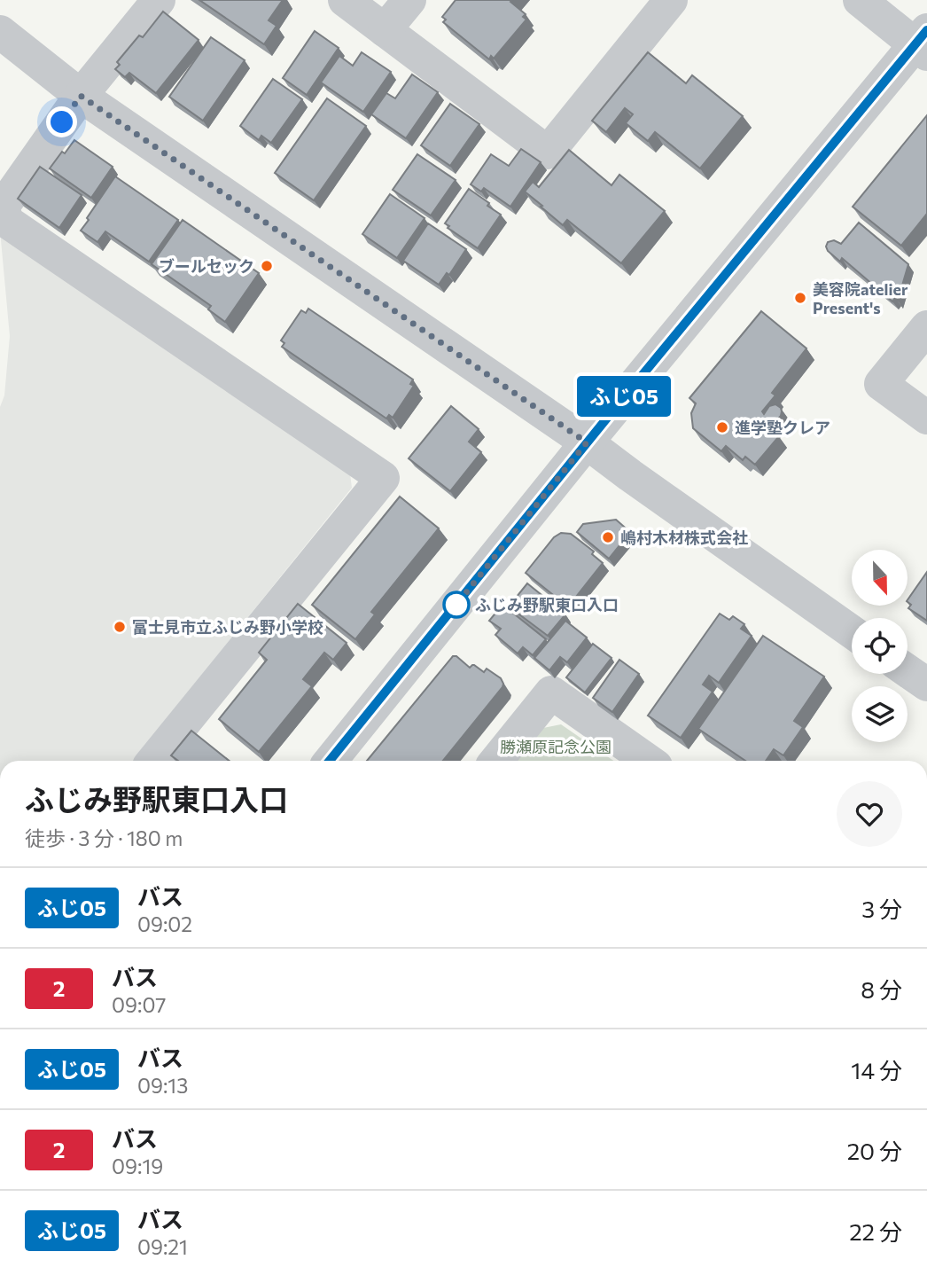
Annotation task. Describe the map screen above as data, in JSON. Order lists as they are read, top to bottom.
{
  "parks": ["勝瀬原記念公園"],
  "places": [
    "ブールセック",
    "美容院atelier Present's",
    "進学塾クレア",
    "嶋村木材株式会社",
    "ふじみ野駅東口入口",
    "富士見市立ふじみ野小学校"
  ],
  "lines": ["bus line ふじ05"],
  "north": "bottom",
  "page": {
    "on_map": "ふじ05",
    "heading": ["ふじみ野駅東口入口", "徒歩 · 3 分 · 180 m"],
    "list": [
      {
        "mark": "ふじ05",
        "name": "バス",
        "note": "09:02",
        "value": "3 分"
      },
      {
        "mark": "2",
        "name": "バス",
        "note": "09:07",
        "value": "8 分"
      },
      {
        "mark": "ふじ05",
        "name": "バス",
        "note": "09:13",
        "value": "14 分"
      },
      {
        "mark": "2",
        "name": "バス",
        "note": "09:19",
        "value": "20 分"
      },
      {
        "mark": "ふじ05",
        "name": "バス",
        "note": "09:21",
        "value": "22 分"
      }
    ]
  }
}
